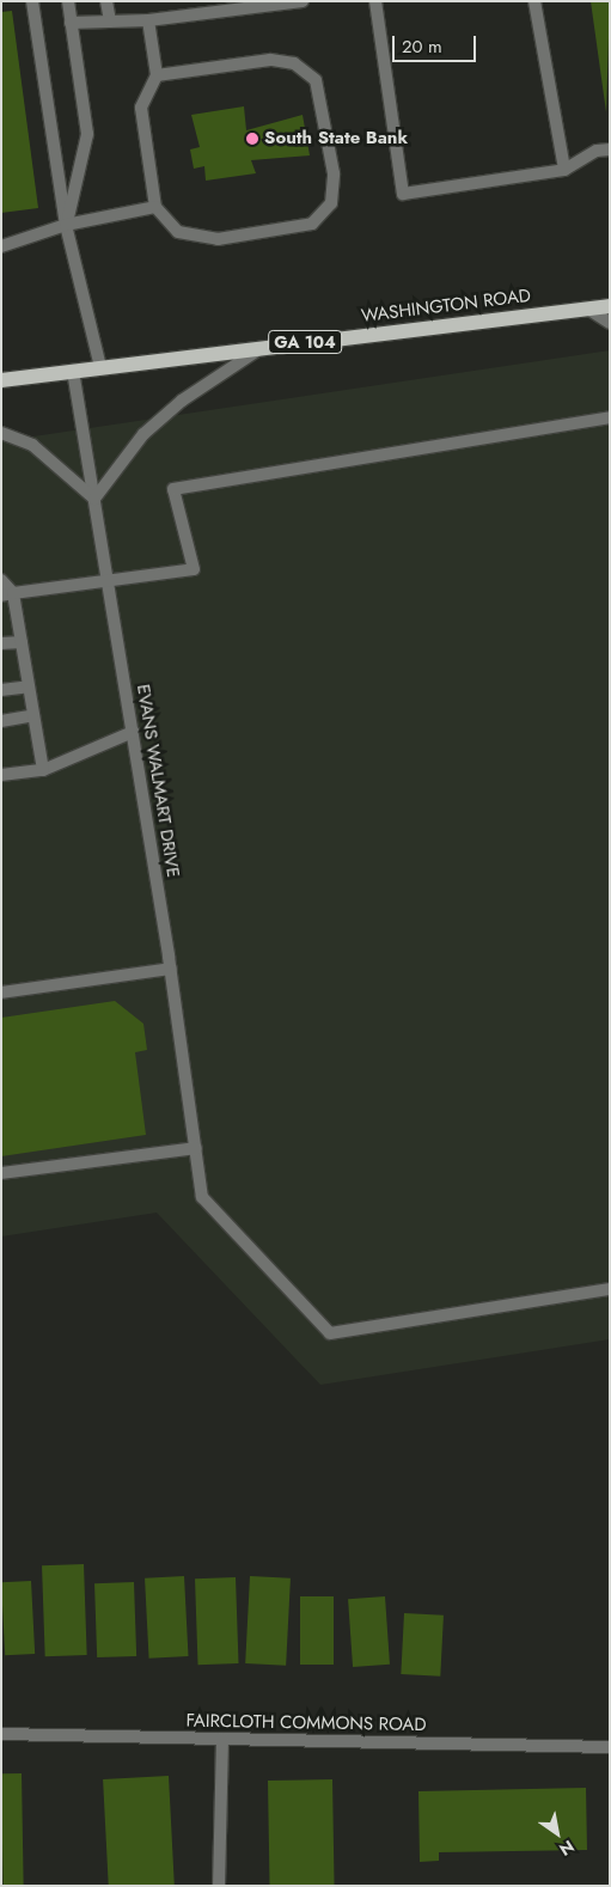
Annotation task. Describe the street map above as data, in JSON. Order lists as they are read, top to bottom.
{
  "streets": {
    "main road": ["WASHINGTON ROAD", "GA 104"],
    "street": ["EVANS WALMART DRIVE", "FAIRCLOTH COMMONS ROAD"]
  },
  "crossings": [
    ["WASHINGTON ROAD", "EVANS WALMART DRIVE"]
  ],
  "places": ["South State Bank"],
  "scale_bar": "20 m",
  "north": "bottom right"
}
